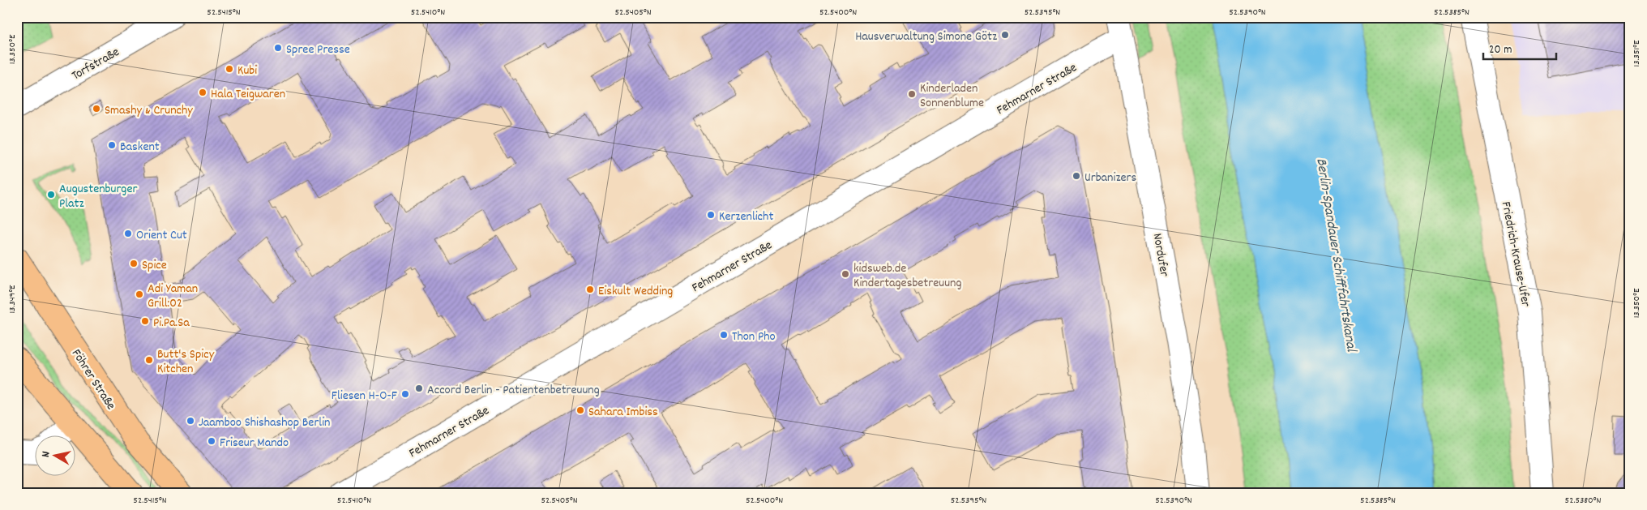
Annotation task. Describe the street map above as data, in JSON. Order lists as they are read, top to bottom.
{
  "streets": {
    "main road": ["Föhrer Straße"],
    "street": [
      "Torfstraße",
      "Fehmarner Straße",
      "Friedrich-Krause-Ufer",
      "Nordufer"
    ]
  },
  "crossings": [
    ["Fehmarner Straße", "Nordufer"]
  ],
  "water": ["Berlin-Spandauer Schifffahrtskanal"],
  "places": [
    "Hausverwaltung Simone Götz",
    "Spree Presse",
    "Kubi",
    "Hala Teigwaren",
    "Kinderladen Sonnenblume",
    "Smashy & Crunchy",
    "Baskent",
    "Urbanizers",
    "Augustenburger Platz",
    "Kerzenlicht",
    "Orient Cut",
    "Spice",
    "kidsweb.de Kindertagesbetreuung",
    "Eiskult Wedding",
    "Adi Yaman Grill:02",
    "Pi.Pa.Sa",
    "Thon Pho",
    "Butt's Spicy Kitchen",
    "Accord Berlin - Patientenbetreuung",
    "Fliesen H-O-F",
    "Sahara Imbiss",
    "Jaamboo Shishashop Berlin",
    "Friseur Mando"
  ],
  "scale_bar": "20 m",
  "north": "left",
  "coordinates": [
    "52.5415°N",
    "52.5410°N",
    "52.5405°N",
    "52.5400°N",
    "52.5395°N",
    "52.5390°N",
    "52.5385°N",
    "13.350°E",
    "13.351°E",
    "13.349°E",
    "52.5380°N"
  ]
}
